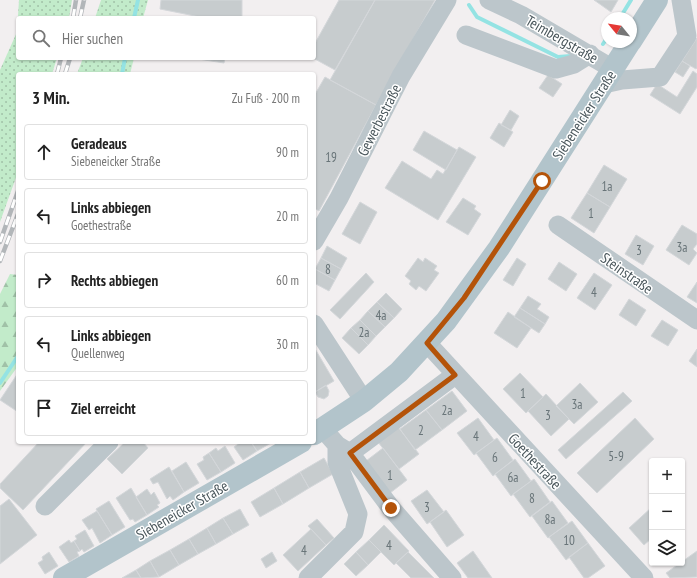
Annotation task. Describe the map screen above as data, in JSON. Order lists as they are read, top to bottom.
{
  "streets": {
    "main road": ["Siebeneicker Straße"],
    "street": [
      "Teimbergstraße",
      "Gewerbestraße",
      "Steinstraße",
      "Goethestraße"
    ]
  },
  "crossings": [
    ["Teimbergstraße", "Siebeneicker Straße"],
    ["Siebeneicker Straße", "Goethestraße"]
  ],
  "house_numbers": [
    "19",
    "1a",
    "1",
    "3a",
    "3",
    "8",
    "4",
    "4a",
    "2a",
    "1",
    "3a",
    "2a",
    "3",
    "2",
    "4",
    "5-9",
    "6",
    "1",
    "6a",
    "8",
    "3",
    "8a",
    "10",
    "4",
    "4"
  ],
  "north": "top left",
  "page": {
    "search": "Hier suchen",
    "heading": ["3 Min.", "Zu Fuß · 200 m"],
    "list": [
      ["Geradeaus", "Siebeneicker Straße", "90 m"],
      ["Links abbiegen", "Goethestraße", "20 m"],
      ["Rechts abbiegen", "60 m"],
      ["Links abbiegen", "Quellenweg", "30 m"],
      "Ziel erreicht"
    ],
    "map_buttons": ["+", "−"]
  }
}
